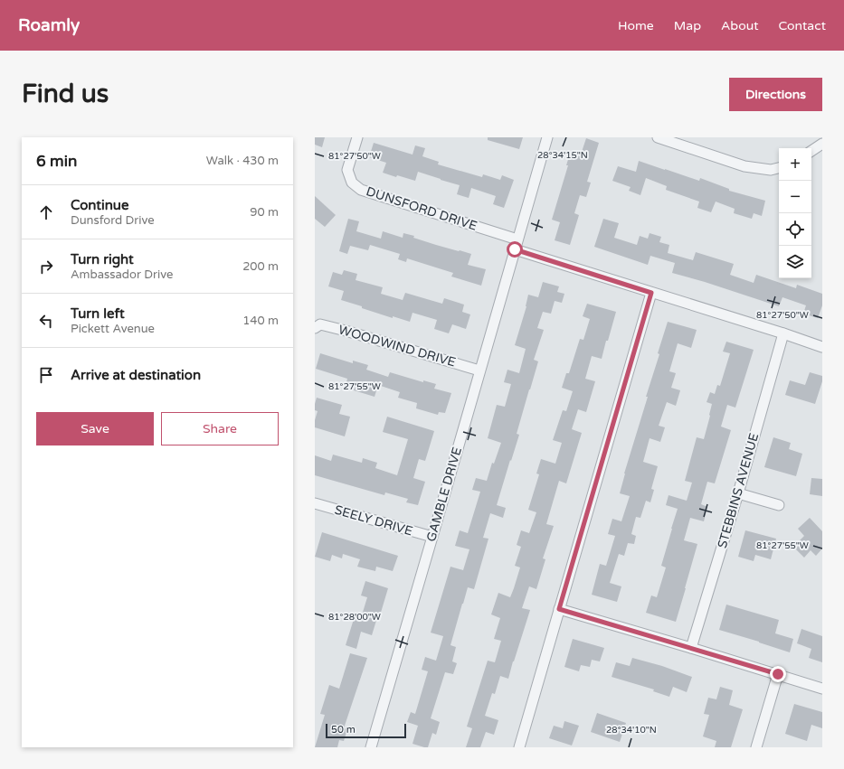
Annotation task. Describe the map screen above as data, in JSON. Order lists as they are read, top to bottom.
{
  "streets": {
    "street": [
      "DUNSFORD DRIVE",
      "WOODWIND DRIVE",
      "STEBBINS AVENUE",
      "GAMBLE DRIVE",
      "SEELY DRIVE"
    ]
  },
  "crossings": [
    ["DUNSFORD DRIVE", "GAMBLE DRIVE"],
    ["WOODWIND DRIVE", "GAMBLE DRIVE"],
    ["GAMBLE DRIVE", "SEELY DRIVE"]
  ],
  "scale_bar": "50 m",
  "page": {
    "header": "Roamly",
    "nav": [
      "Home",
      "Map",
      "About",
      "Contact"
    ],
    "buttons": [
      "Directions",
      ["Save", "Share"]
    ],
    "title": "Find us",
    "heading": ["6 min", "Walk · 430 m"],
    "map_buttons": ["+", "−"],
    "list": [
      ["Continue", "Dunsford Drive", "90 m"],
      ["Turn right", "Ambassador Drive", "200 m"],
      ["Turn left", "Pickett Avenue", "140 m"],
      "Arrive at destination"
    ],
    "scale": "50 m"
  },
  "coordinates": [
    "28°34'15\"N",
    "81°27'50\"W",
    "81°27'55\"W",
    "81°28'00\"W",
    "28°34'10\"N"
  ]
}
